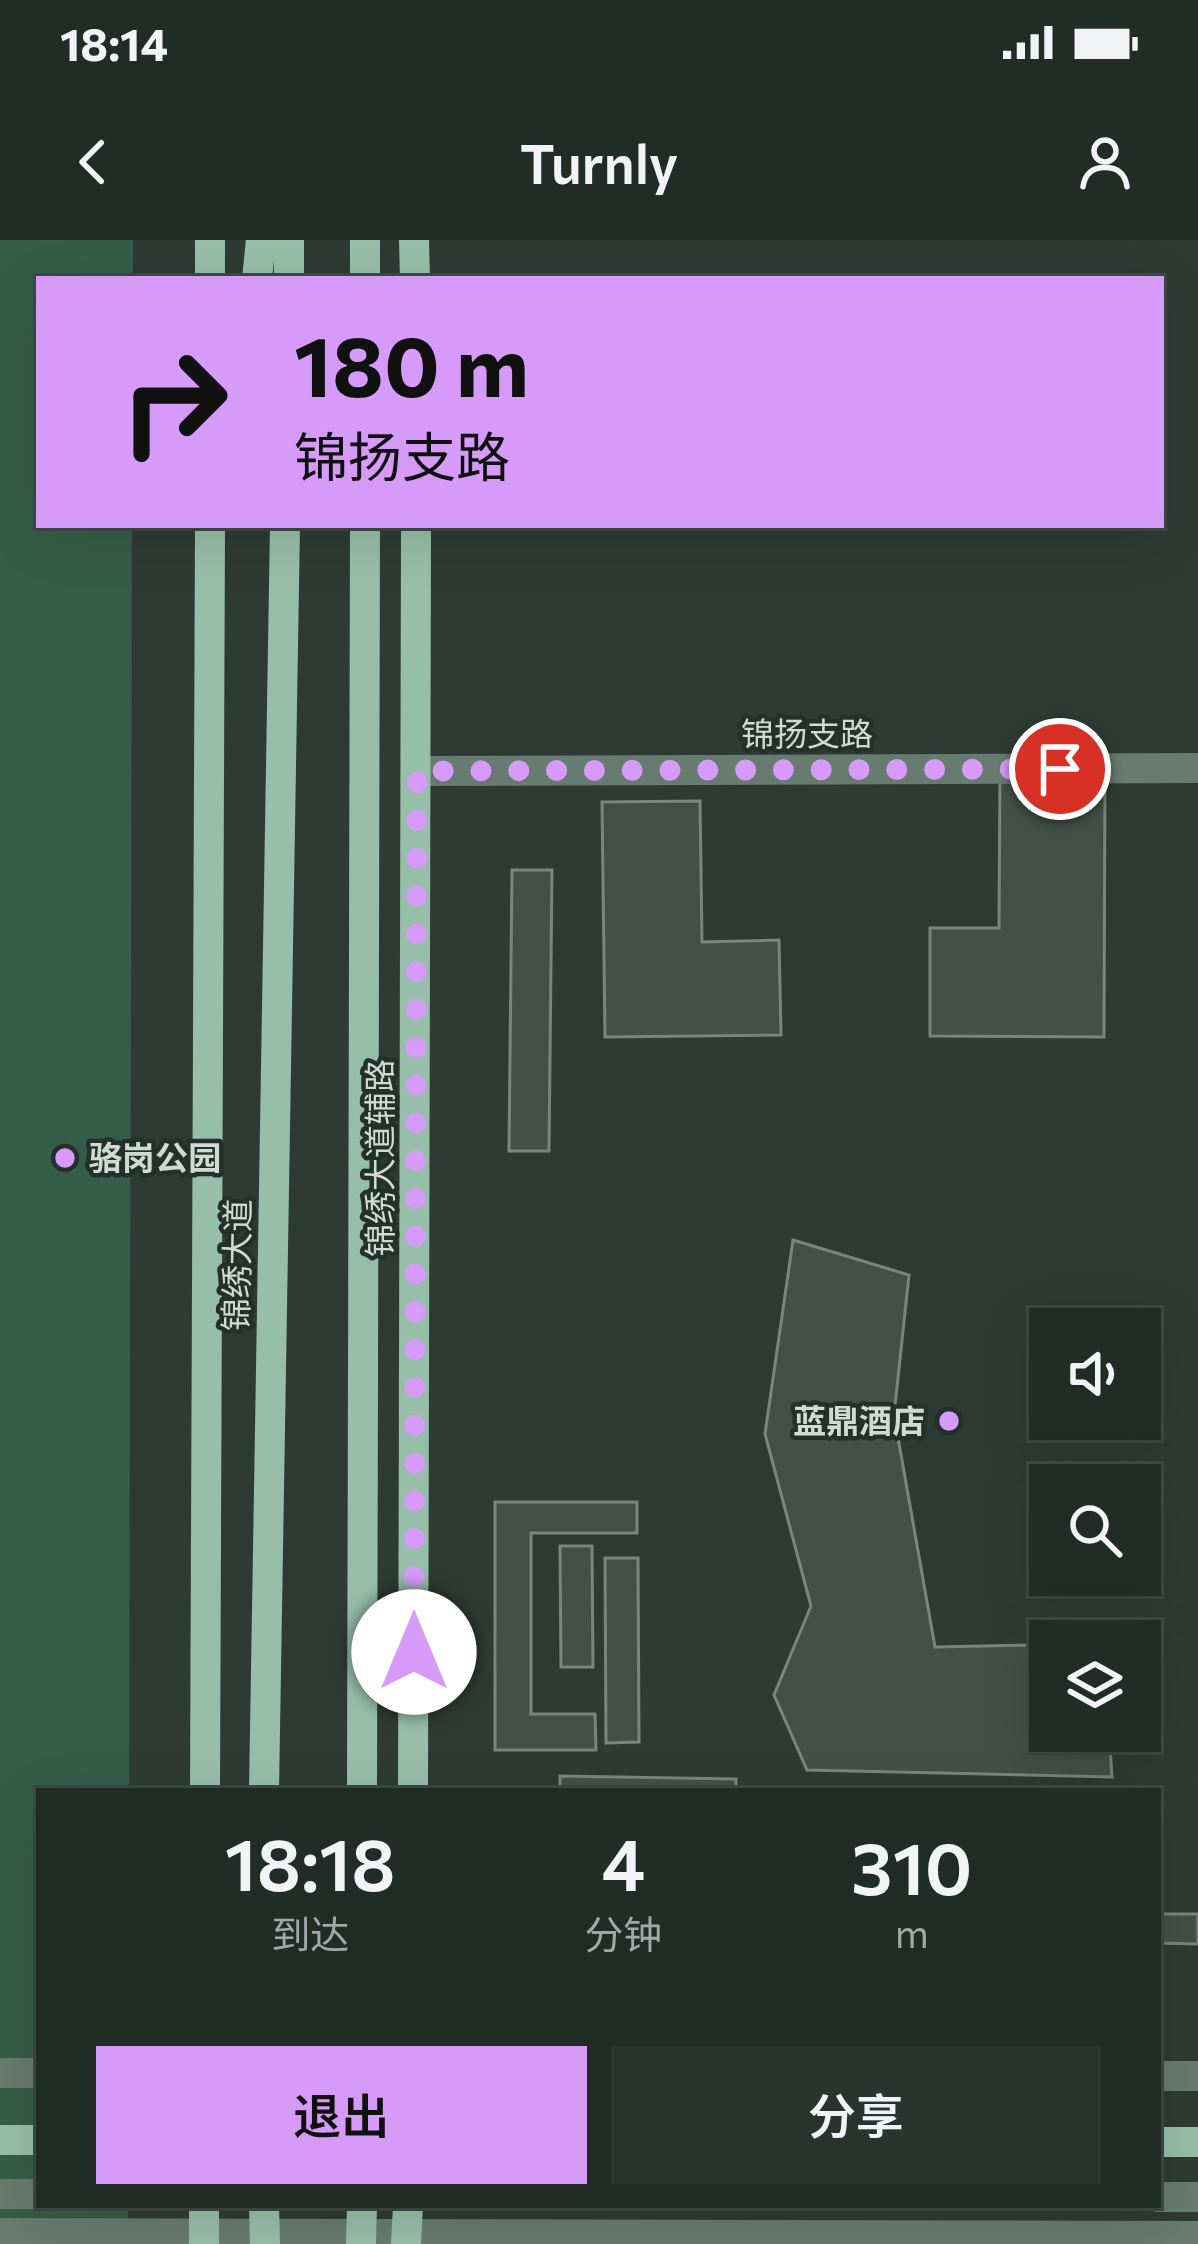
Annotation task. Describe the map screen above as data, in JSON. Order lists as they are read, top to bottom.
{
  "streets": {
    "main road": ["锦绣大道辅路", "锦绣大道"],
    "street": ["锦扬支路"]
  },
  "crossings": [
    ["锦扬支路", "锦绣大道辅路"]
  ],
  "places": ["骆岗公园", "蓝鼎酒店"],
  "page": {
    "status": "18:14",
    "header": "Turnly",
    "turn": ["180 m", "锦扬支路"],
    "eta": [
      "18:18",
      "到达",
      "4",
      "分钟",
      "310",
      "m"
    ],
    "buttons": ["退出", "分享"]
  }
}
